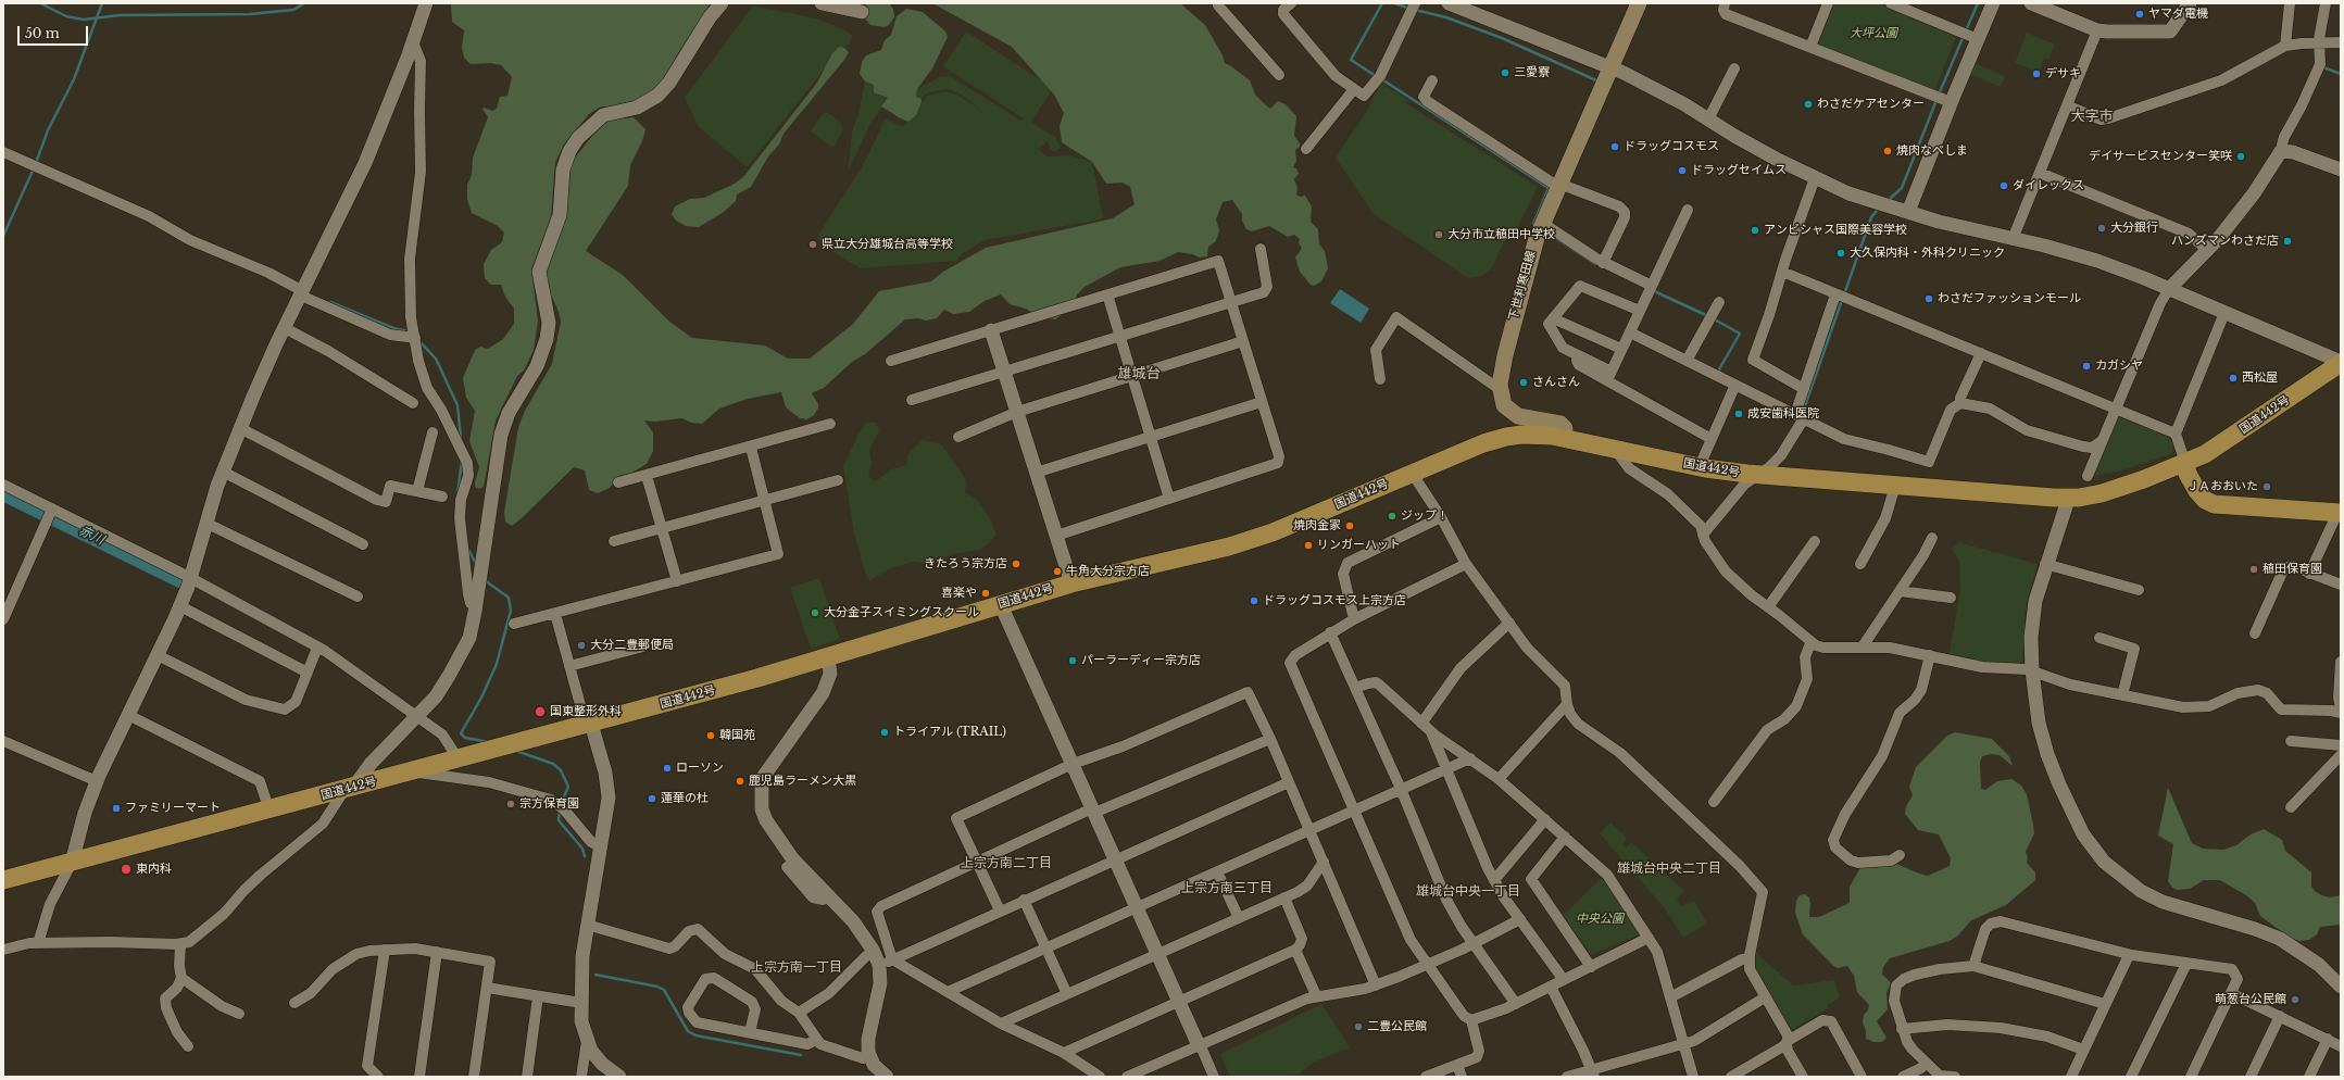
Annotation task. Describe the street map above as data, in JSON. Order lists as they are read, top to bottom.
{
  "streets": {
    "highway": ["国道442号"],
    "main road": ["下世利寒田線"]
  },
  "crossings": [
    ["下世利寒田線", "国道442号"]
  ],
  "districts": [
    "大字市",
    "雄城台",
    "上宗方南二丁目",
    "雄城台中央二丁目",
    "上宗方南三丁目",
    "雄城台中央一丁目",
    "上宗方南一丁目"
  ],
  "water": ["赤川"],
  "parks": ["大坪公園", "中央公園"],
  "places": [
    "ヤマダ電機",
    "三愛寮",
    "デサキ",
    "わさだケアセンター",
    "ドラッグコスモス",
    "焼肉なべしま",
    "デイサービスセンター笑咲",
    "ドラッグセイムス",
    "ダイレックス",
    "大分銀行",
    "アンビシャス国際美容学校",
    "大分市立稙田中学校",
    "ハンズマンわさだ店",
    "県立大分雄城台高等学校",
    "大久保内科・外科クリニック",
    "わさだファッションモール",
    "カガシヤ",
    "西松屋",
    "さんさん",
    "成安歯科医院",
    "ＪＡおおいた",
    "ジップ！",
    "焼肉金家",
    "リンガーハット",
    "きたろう宗方店",
    "稙田保育園",
    "牛角大分宗方店",
    "喜楽や",
    "ドラッグコスモス上宗方店",
    "大分金子スイミングスクール",
    "大分二豊郵便局",
    "パーラーディー宗方店",
    "国東整形外科",
    "トライアル (TRAIL)",
    "韓国苑",
    "ローソン",
    "鹿児島ラーメン大黒",
    "蓮華の杜",
    "宗方保育園",
    "ファミリーマート",
    "東内科",
    "萌葱台公民館",
    "二豊公民館"
  ],
  "scale_bar": "50 m"
}
